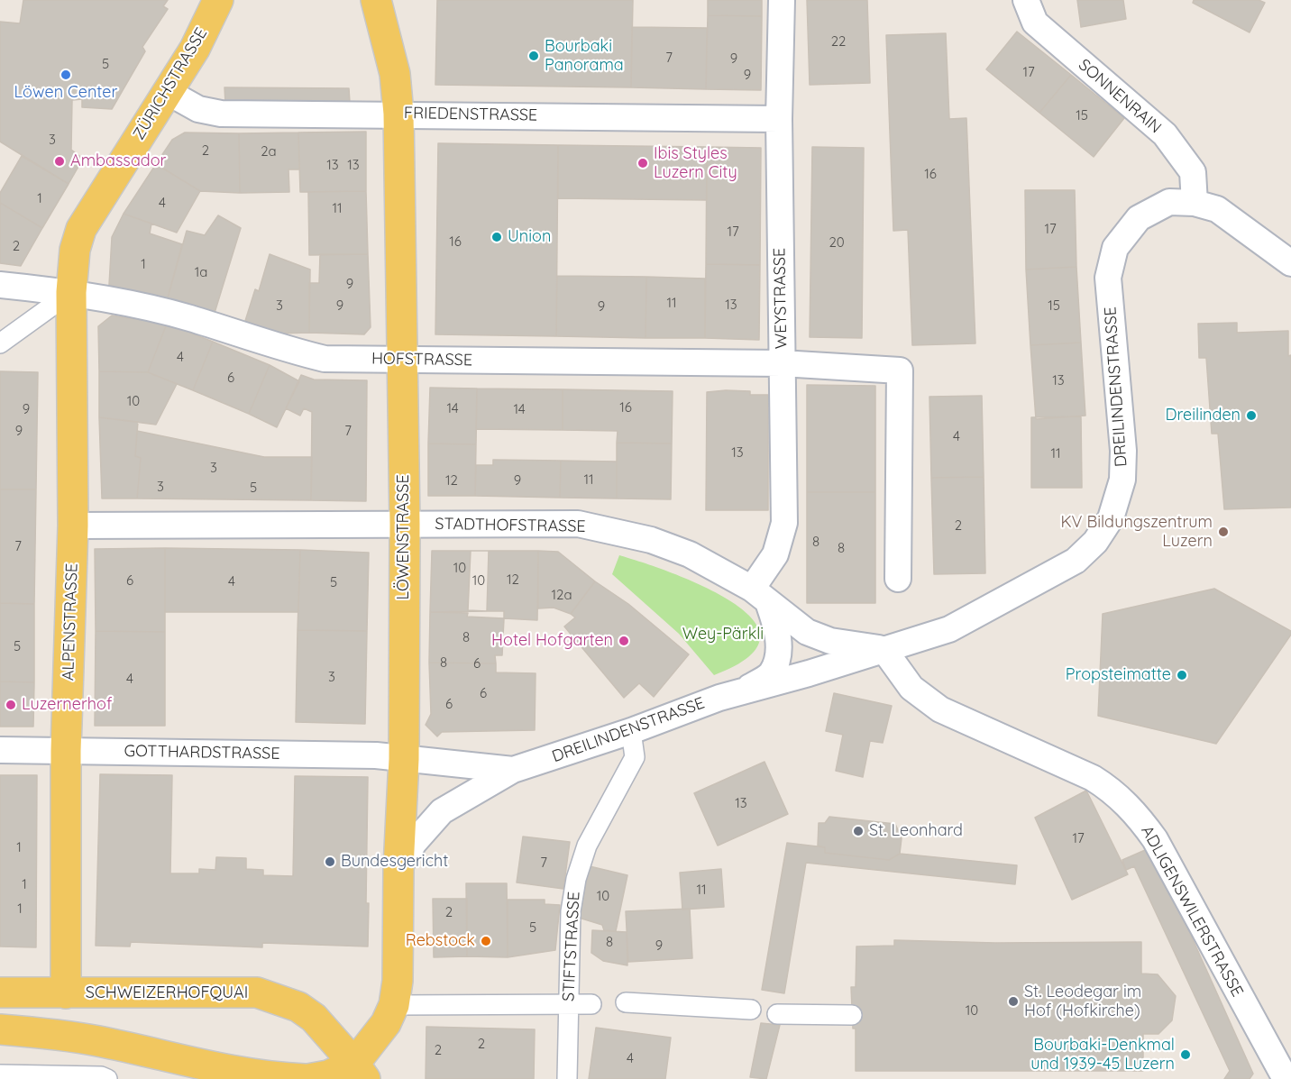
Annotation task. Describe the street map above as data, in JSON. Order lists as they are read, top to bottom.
{
  "streets": {
    "main road": [
      "ZÜRICHSTRASSE",
      "LÖWENSTRASSE",
      "ALPENSTRASSE",
      "SCHWEIZERHOFQUAI"
    ],
    "street": [
      "SONNENRAIN",
      "FRIEDENSTRASSE",
      "WEYSTRASSE",
      "HOFSTRASSE",
      "DREILINDENSTRASSE",
      "STADTHOFSTRASSE",
      "GOTTHARDSTRASSE",
      "ADLIGENSWILERSTRASSE",
      "STIFTSTRASSE"
    ]
  },
  "crossings": [
    ["ZÜRICHSTRASSE", "FRIEDENSTRASSE"],
    ["ZÜRICHSTRASSE", "HOFSTRASSE"],
    ["ZÜRICHSTRASSE", "ALPENSTRASSE"],
    ["SONNENRAIN", "DREILINDENSTRASSE"],
    ["FRIEDENSTRASSE", "WEYSTRASSE"],
    ["FRIEDENSTRASSE", "LÖWENSTRASSE"],
    ["WEYSTRASSE", "HOFSTRASSE"],
    ["WEYSTRASSE", "DREILINDENSTRASSE"],
    ["WEYSTRASSE", "STADTHOFSTRASSE"],
    ["HOFSTRASSE", "LÖWENSTRASSE"],
    ["DREILINDENSTRASSE", "STADTHOFSTRASSE"],
    ["DREILINDENSTRASSE", "LÖWENSTRASSE"],
    ["DREILINDENSTRASSE", "GOTTHARDSTRASSE"],
    ["DREILINDENSTRASSE", "ADLIGENSWILERSTRASSE"],
    ["DREILINDENSTRASSE", "STIFTSTRASSE"],
    ["STADTHOFSTRASSE", "LÖWENSTRASSE"],
    ["STADTHOFSTRASSE", "ALPENSTRASSE"],
    ["STADTHOFSTRASSE", "ADLIGENSWILERSTRASSE"],
    ["LÖWENSTRASSE", "GOTTHARDSTRASSE"],
    ["LÖWENSTRASSE", "SCHWEIZERHOFQUAI"],
    ["ALPENSTRASSE", "GOTTHARDSTRASSE"],
    ["ALPENSTRASSE", "SCHWEIZERHOFQUAI"]
  ],
  "parks": ["Wey-Pärkli"],
  "places": [
    "Bourbaki Panorama",
    "Löwen Center",
    "Ambassador",
    "Ibis Styles Luzern City",
    "Union",
    "Dreilinden",
    "KV Bildungszentrum Luzern",
    "Hotel Hofgarten",
    "Propsteimatte",
    "Luzernerhof",
    "St. Leonhard",
    "Bundesgericht",
    "Rebstock",
    "St. Leodegar im Hof (Hofkirche)",
    "Bourbaki-Denkmal und 1939-45 Luzern"
  ],
  "house_numbers": [
    "22",
    "7",
    "9",
    "5",
    "17",
    "9",
    "15",
    "3",
    "2",
    "2a",
    "13",
    "13",
    "16",
    "1",
    "4",
    "11",
    "17",
    "17",
    "16",
    "20",
    "2",
    "1",
    "1a",
    "9",
    "11",
    "13",
    "3",
    "9",
    "15",
    "9",
    "4",
    "6",
    "13",
    "10",
    "16",
    "14",
    "9",
    "14",
    "9",
    "7",
    "4",
    "13",
    "11",
    "3",
    "11",
    "12",
    "9",
    "3",
    "5",
    "2",
    "8",
    "7",
    "8",
    "10",
    "12",
    "6",
    "10",
    "4",
    "5",
    "12a",
    "8",
    "5",
    "8",
    "6",
    "3",
    "4",
    "6",
    "6",
    "13",
    "17",
    "1",
    "7",
    "1",
    "11",
    "10",
    "1",
    "2",
    "5",
    "8",
    "9",
    "10",
    "2",
    "2",
    "4"
  ]
}
